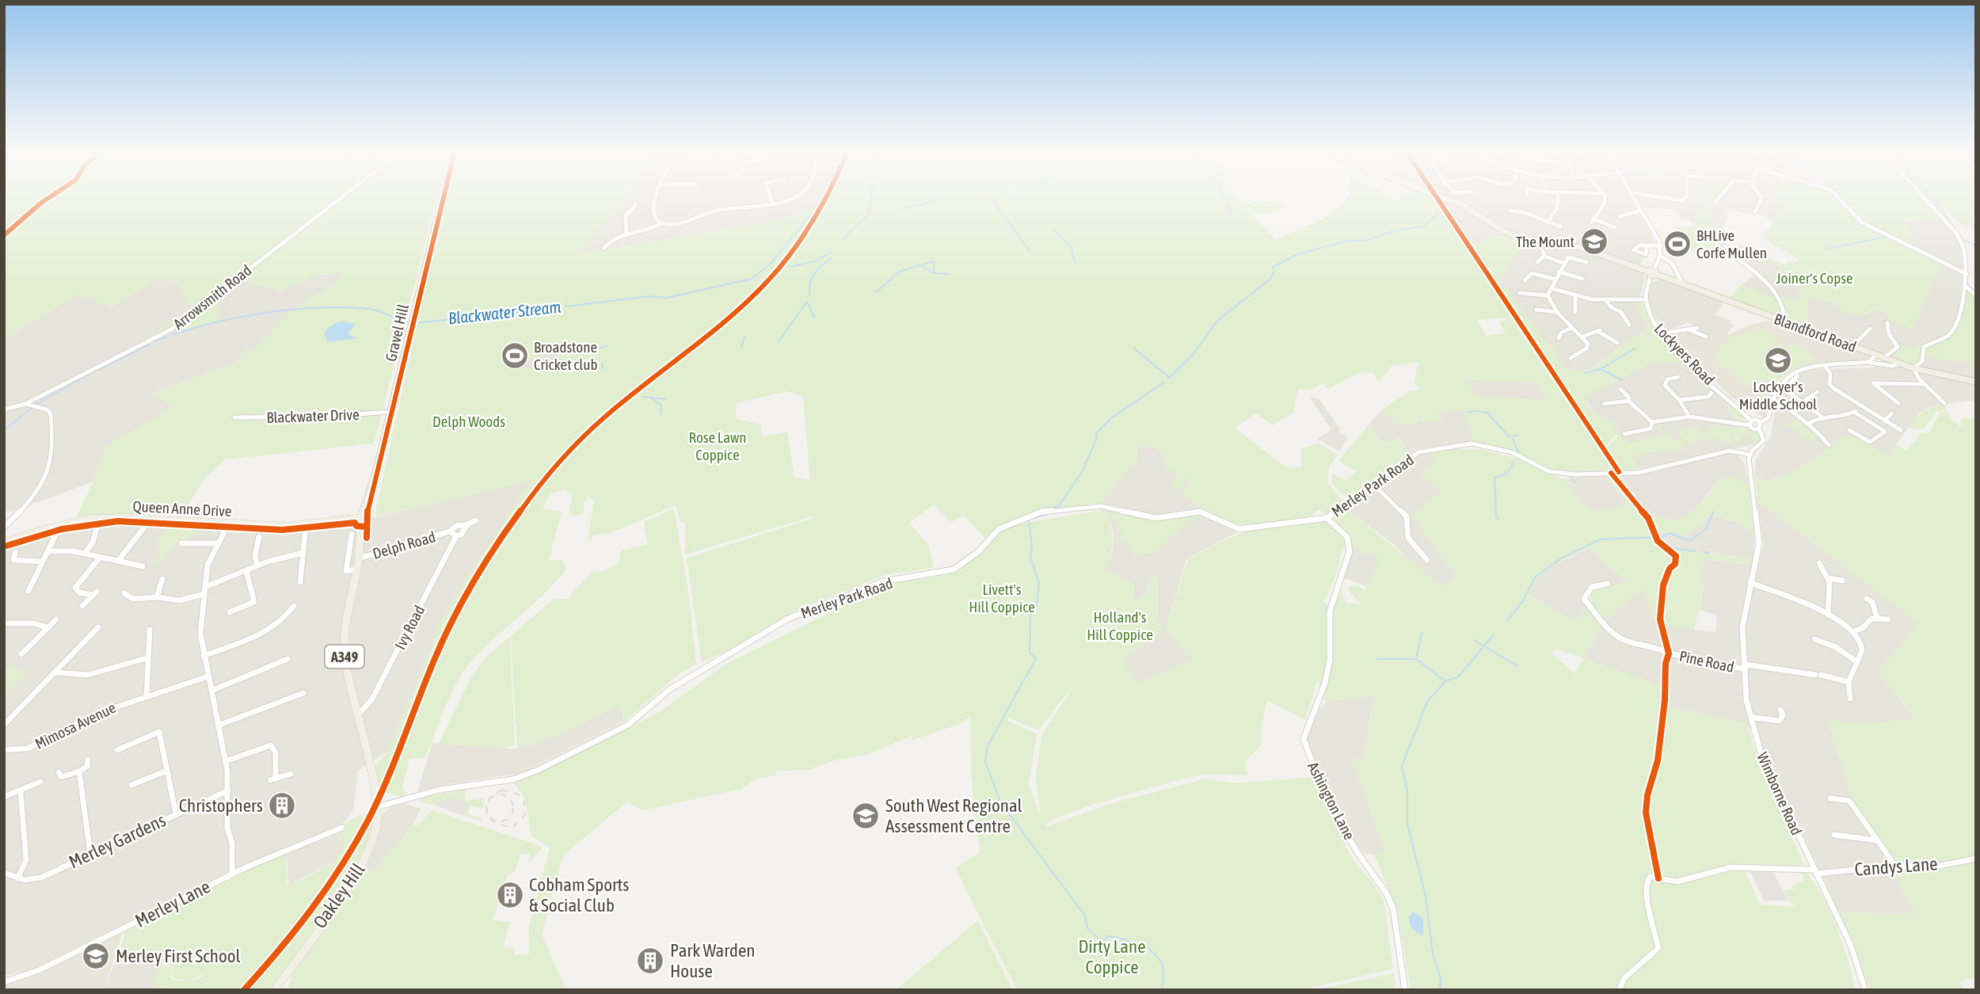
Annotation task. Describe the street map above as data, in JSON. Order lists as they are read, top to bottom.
{
  "streets": {
    "main road": [
      "Gravel Hill",
      "Blandford Road",
      "Queen Anne Drive",
      "A349",
      "Oakley Hill"
    ],
    "street": [
      "Arrowsmith Road",
      "Lockyers Road",
      "Blackwater Drive",
      "Merley Park Road",
      "Delph Road",
      "Ivy Road",
      "Pine Road",
      "Mimosa Avenue",
      "Wimborne Road",
      "Ashington Lane",
      "Merley Gardens",
      "Candys Lane",
      "Merley Lane"
    ]
  },
  "crossings": [
    ["Gravel Hill", "Blackwater Drive"],
    ["Gravel Hill", "Merley Park Road"],
    ["Gravel Hill", "Queen Anne Drive"],
    ["Gravel Hill", "Delph Road"],
    ["Gravel Hill", "Ivy Road"],
    ["Gravel Hill", "Oakley Hill"],
    ["Merley Park Road", "Wimborne Road"],
    ["Merley Park Road", "Ashington Lane"],
    ["Merley Park Road", "Oakley Hill"],
    ["Delph Road", "Ivy Road"],
    ["Pine Road", "Wimborne Road"],
    ["Wimborne Road", "Candys Lane"]
  ],
  "water": ["Blackwater Stream"],
  "parks": [
    "Joiner's Copse",
    "Delph Woods",
    "Rose Lawn Coppice",
    "Livett's Hill Coppice",
    "Holland's Hill Coppice",
    "Dirty Lane Coppice"
  ],
  "places": {
    "school or university": [
      "The Mount",
      "Lockyer's Middle School",
      "South West Regional Assessment Centre",
      "Merley First School"
    ],
    "sports": ["BHLive Corfe Mullen", "Broadstone Cricket club"],
    "building": ["Christophers", "Cobham Sports & Social Club", "Park Warden House"]
  }
}
